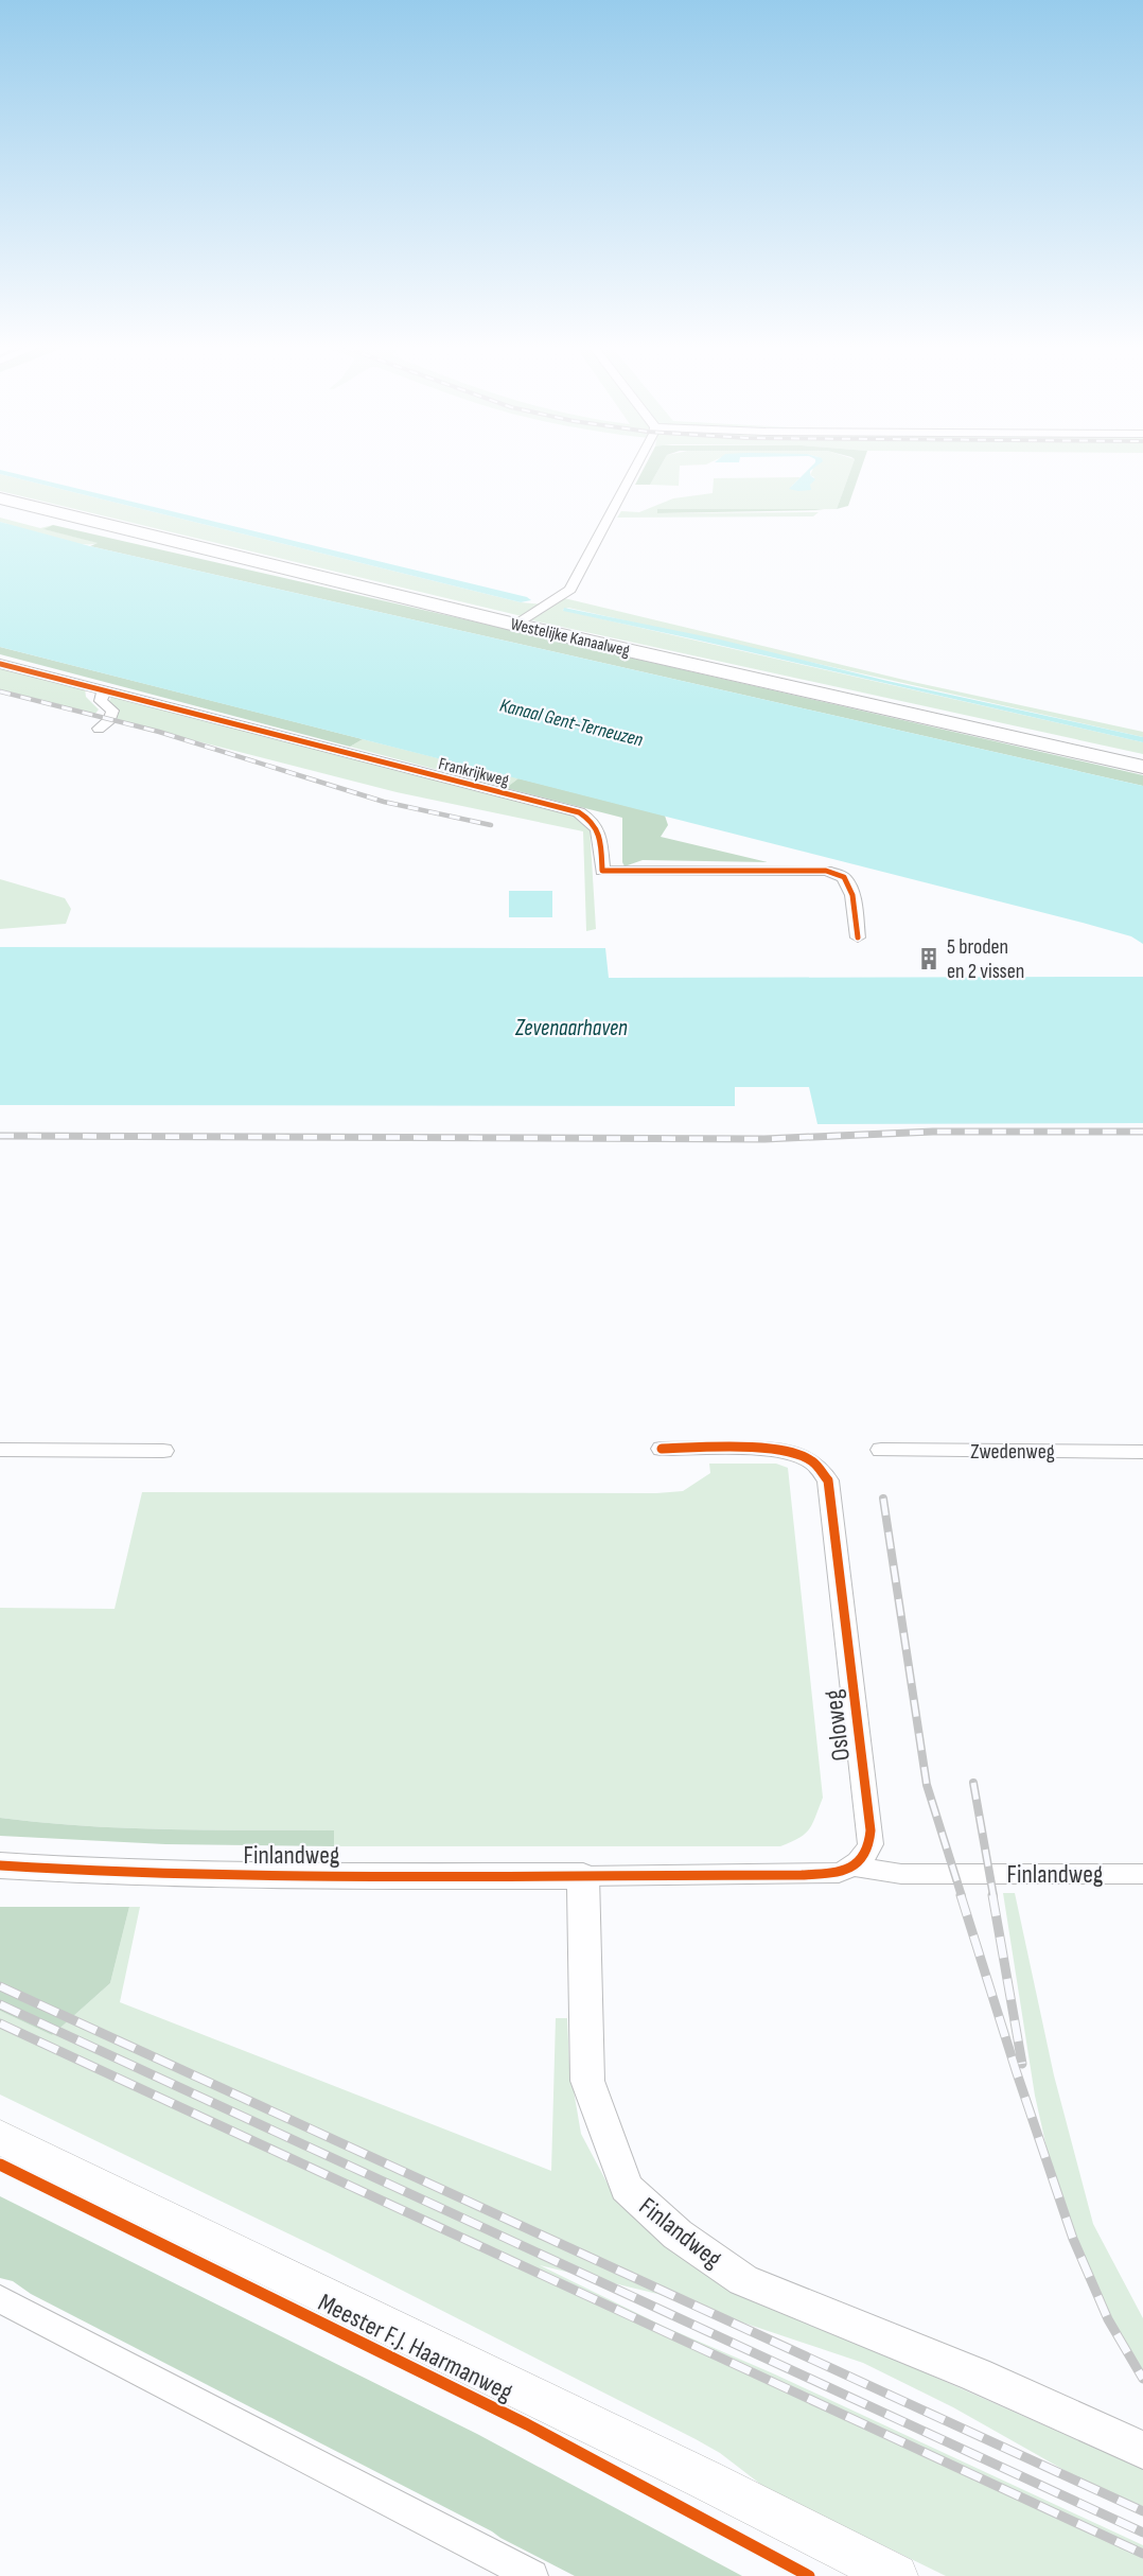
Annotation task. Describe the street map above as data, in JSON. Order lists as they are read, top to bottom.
{
  "streets": {
    "main road": ["Westelijke Kanaalweg", "Meester F.J. Haarmanweg"],
    "street": [
      "Frankrijkweg",
      "Zwedenweg",
      "Osloweg",
      "Finlandweg"
    ]
  },
  "crossings": [
    ["Osloweg", "Finlandweg"]
  ],
  "water": ["Kanaal Gent-Terneuzen", "Zevenaarhaven"],
  "places": {
    "building": ["5 broden en 2 vissen"]
  }
}
